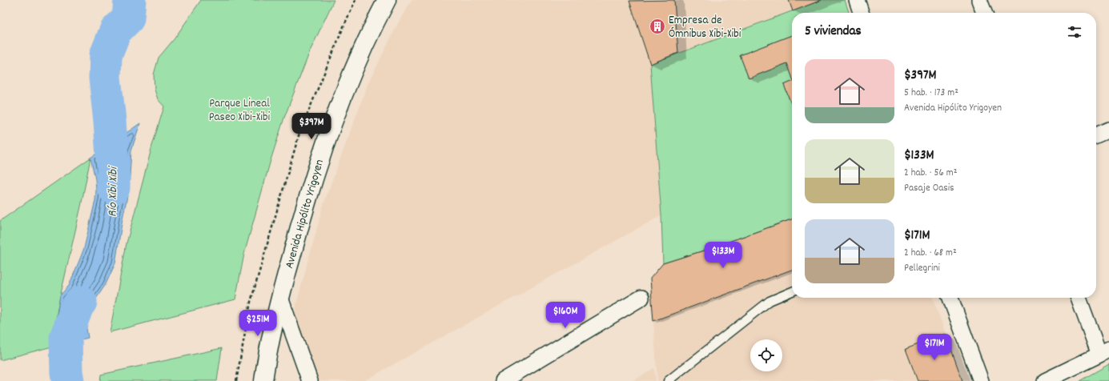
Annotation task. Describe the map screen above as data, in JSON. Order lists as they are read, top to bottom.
{
  "streets": {
    "main road": ["Avenida Hipólito Yrigoyen"]
  },
  "water": ["Río Xibi Xibi"],
  "parks": ["Parque Lineal Paseo Xibi-Xibi"],
  "places": {
    "building": ["Empresa de Ómnibus Xibi-Xibi"]
  },
  "page": {
    "heading": "5 viviendas",
    "list": [
      {
        "name": "$397M",
        "note": "5 hab. · 173 m² · Avenida Hipólito Yrigoyen"
      },
      {
        "name": "$133M",
        "note": "2 hab. · 56 m² · Pasaje Oasis"
      },
      {
        "name": "$171M",
        "note": "2 hab. · 68 m² · Pellegrini"
      }
    ],
    "price": [
      "$397M",
      "$133M",
      "$160M",
      "$251M",
      "$171M"
    ]
  }
}
